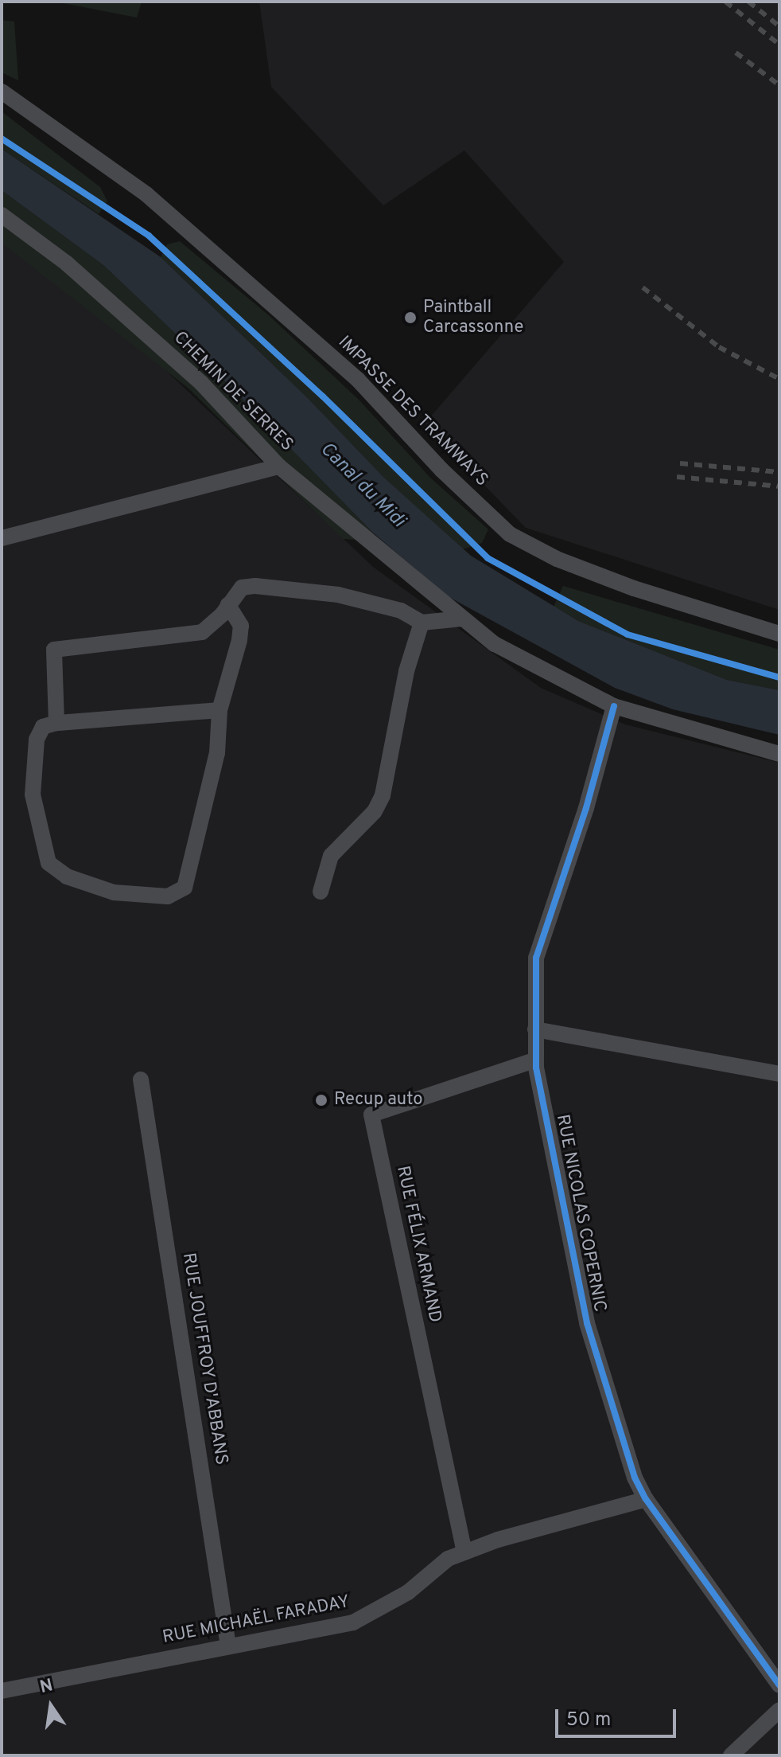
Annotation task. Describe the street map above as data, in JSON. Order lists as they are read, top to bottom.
{
  "streets": {
    "street": [
      "CHEMIN DE SERRES",
      "IMPASSE DES TRAMWAYS",
      "RUE NICOLAS COPERNIC",
      "RUE FÉLIX ARMAND",
      "RUE JOUFFROY D'ABBANS",
      "RUE MICHAËL FARADAY"
    ]
  },
  "crossings": [
    ["CHEMIN DE SERRES", "RUE NICOLAS COPERNIC"],
    ["RUE NICOLAS COPERNIC", "RUE FÉLIX ARMAND"],
    ["RUE NICOLAS COPERNIC", "RUE MICHAËL FARADAY"],
    ["RUE FÉLIX ARMAND", "RUE MICHAËL FARADAY"],
    ["RUE JOUFFROY D'ABBANS", "RUE MICHAËL FARADAY"]
  ],
  "water": ["Canal du Midi"],
  "places": ["Paintball Carcassonne", "Recup auto"],
  "scale_bar": "50 m",
  "north": "top"
}
